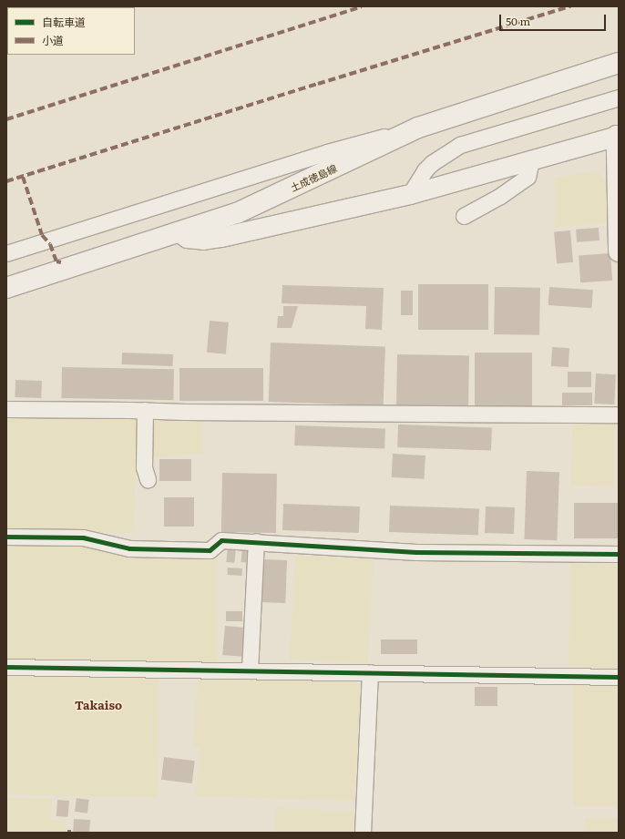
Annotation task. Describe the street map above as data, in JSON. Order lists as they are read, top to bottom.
{
  "streets": {
    "main road": ["土成徳島線"]
  },
  "districts": ["Takaiso"],
  "legend": ["自転車道", "小道"],
  "scale_bar": "50 m"
}
